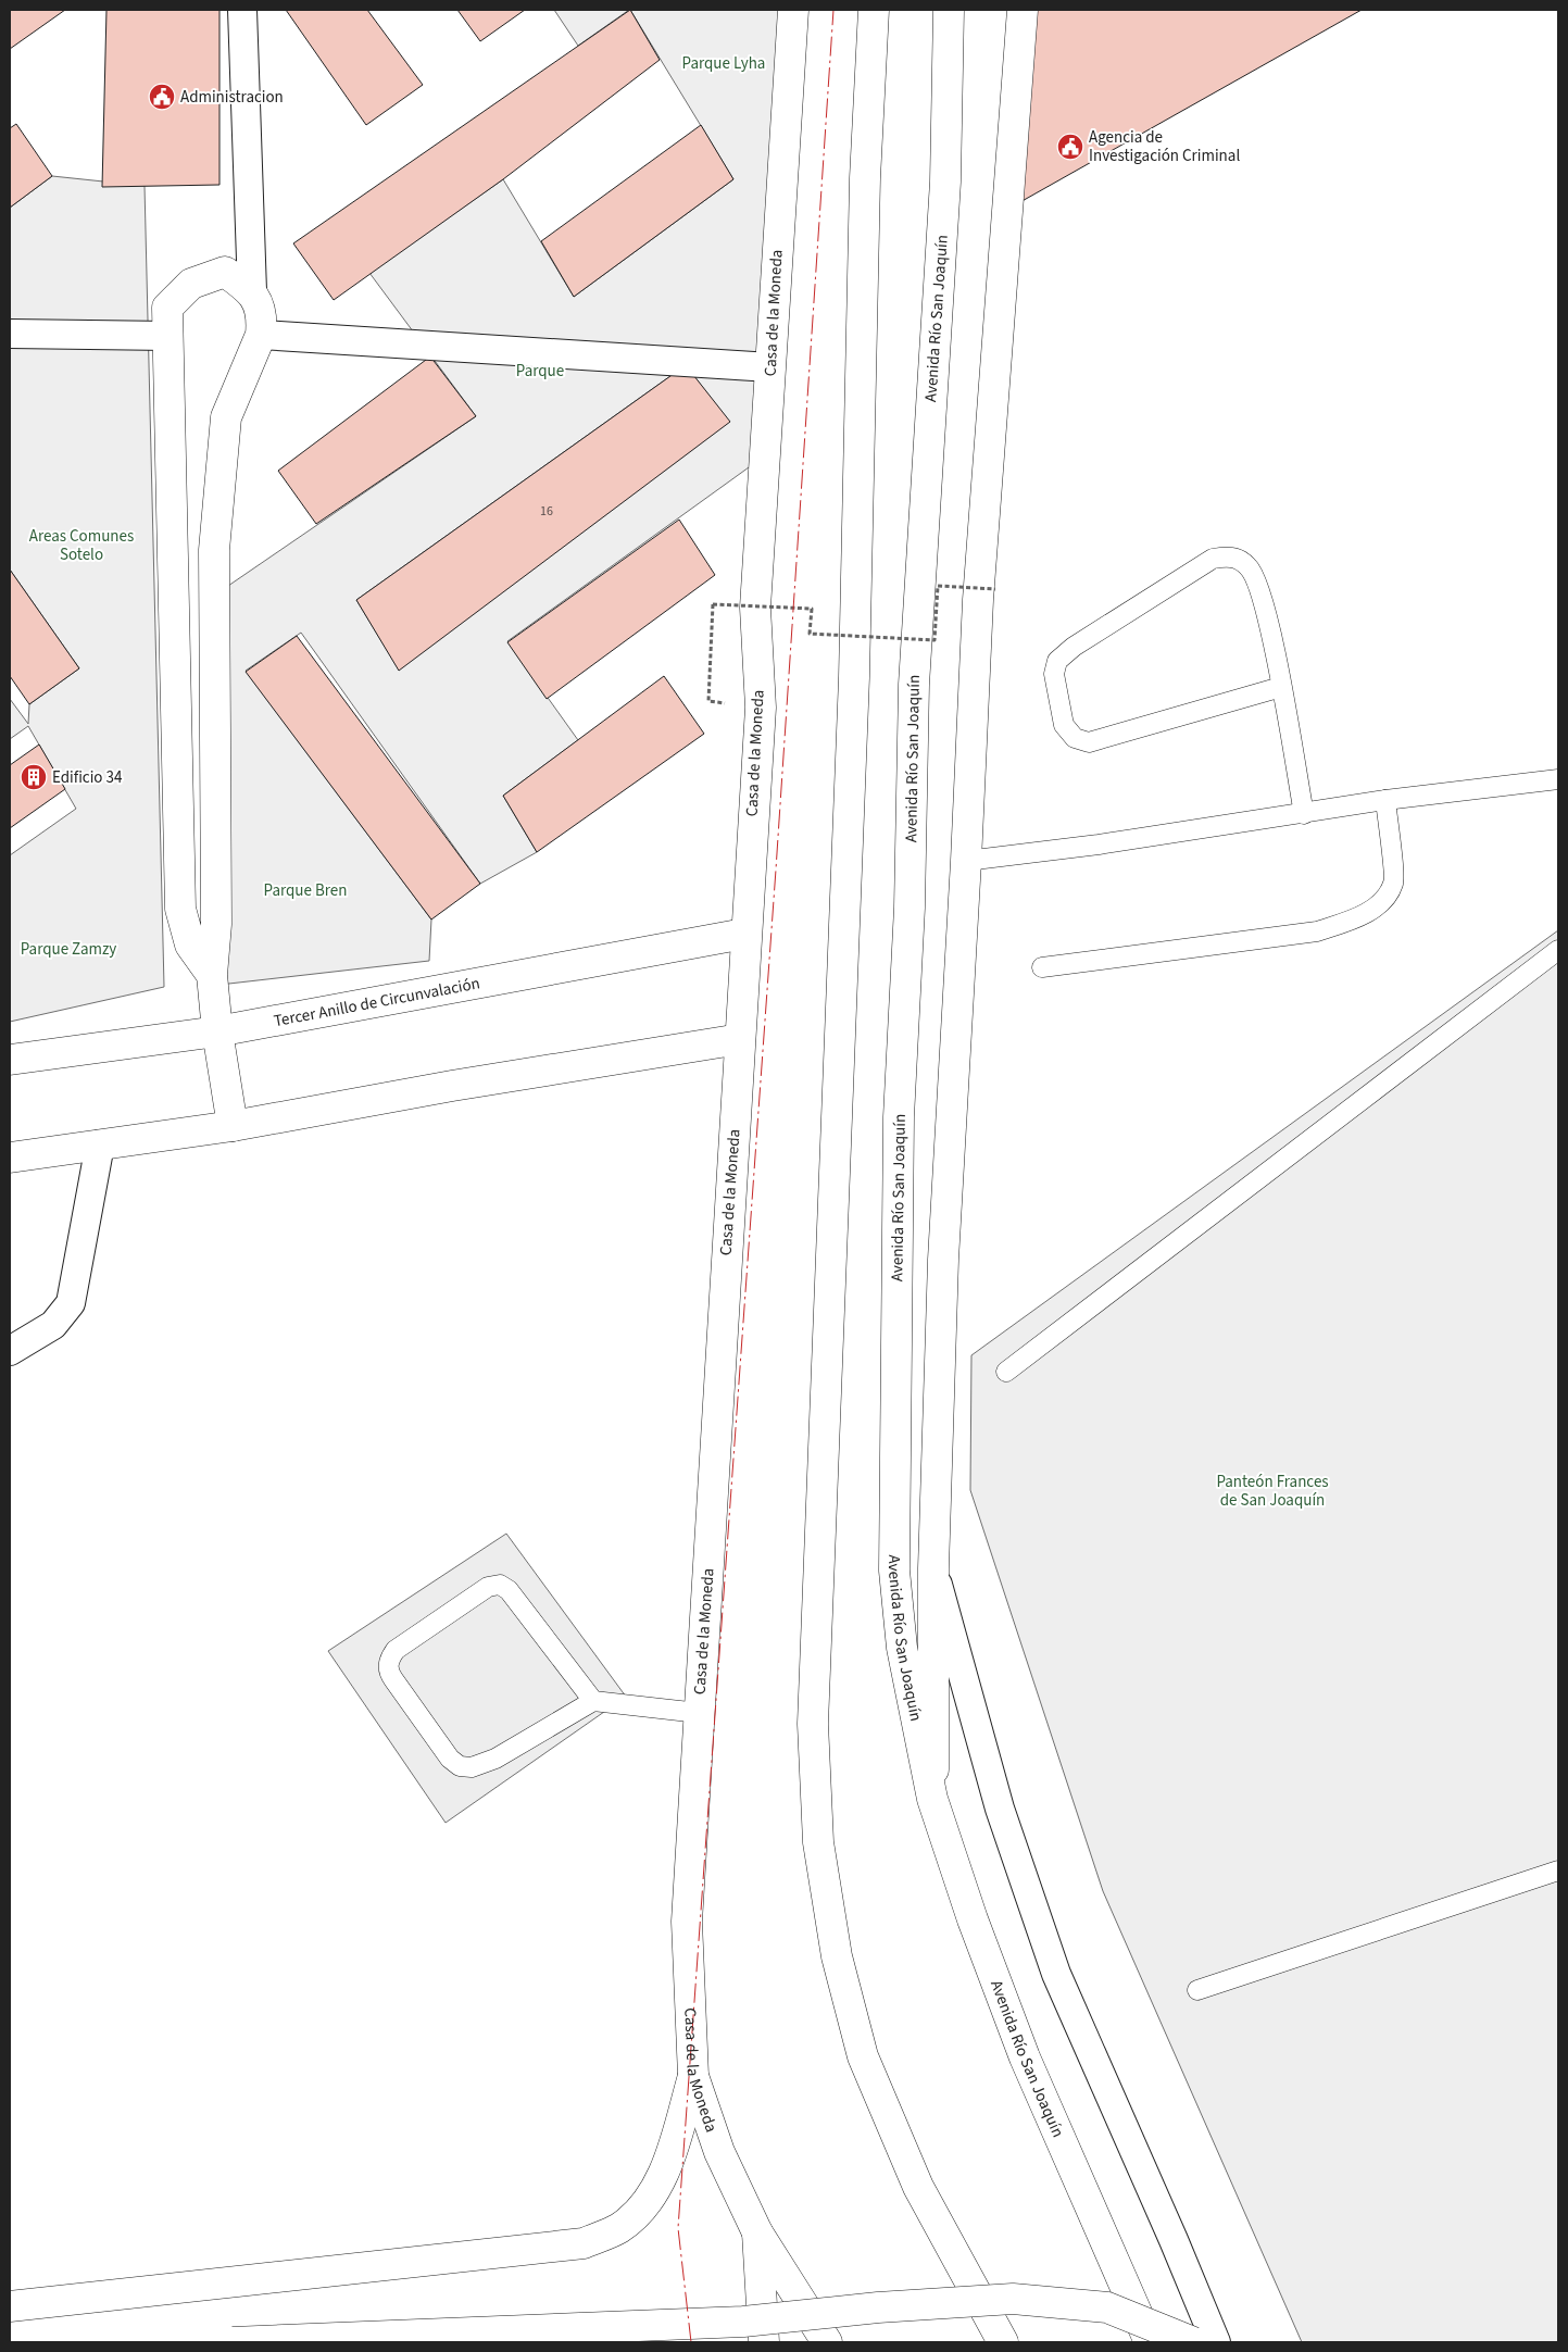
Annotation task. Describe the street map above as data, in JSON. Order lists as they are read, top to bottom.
{
  "streets": {
    "main road": ["Casa de la Moneda", "Avenida Río San Joaquín", "Tercer Anillo de Circunvalación"]
  },
  "crossings": [
    ["Casa de la Moneda", "Tercer Anillo de Circunvalación"]
  ],
  "parks": [
    "Parque Lyha",
    "Parque",
    "Areas Comunes Sotelo",
    "Parque Bren",
    "Parque Zamzy",
    "Panteón Frances de San Joaquín"
  ],
  "places": {
    "public building": ["Administracion", "Agencia de Investigación Criminal"],
    "building": ["Edificio 34"]
  },
  "house_numbers": ["16"]
}
